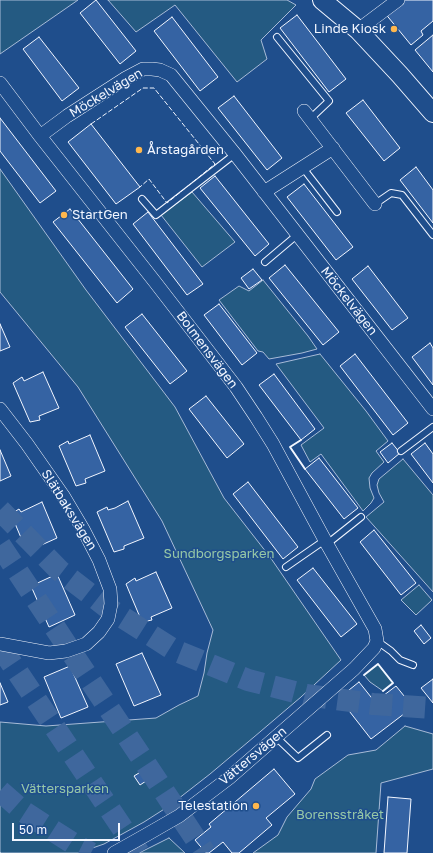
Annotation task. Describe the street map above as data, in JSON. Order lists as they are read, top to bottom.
{
  "streets": {
    "street": [
      "Möckelvägen",
      "Bolmensvägen",
      "Slätbaksvägen",
      "Vättersvägen"
    ]
  },
  "crossings": [
    ["Möckelvägen", "Bolmensvägen"],
    ["Bolmensvägen", "Vättersvägen"]
  ],
  "parks": ["Sundborgsparken", "Vättersparken", "Borensstråket"],
  "places": [
    "Linde Kiosk",
    "Årstagården",
    "StartGen",
    "Telestation"
  ],
  "scale_bar": "50 m"
}
